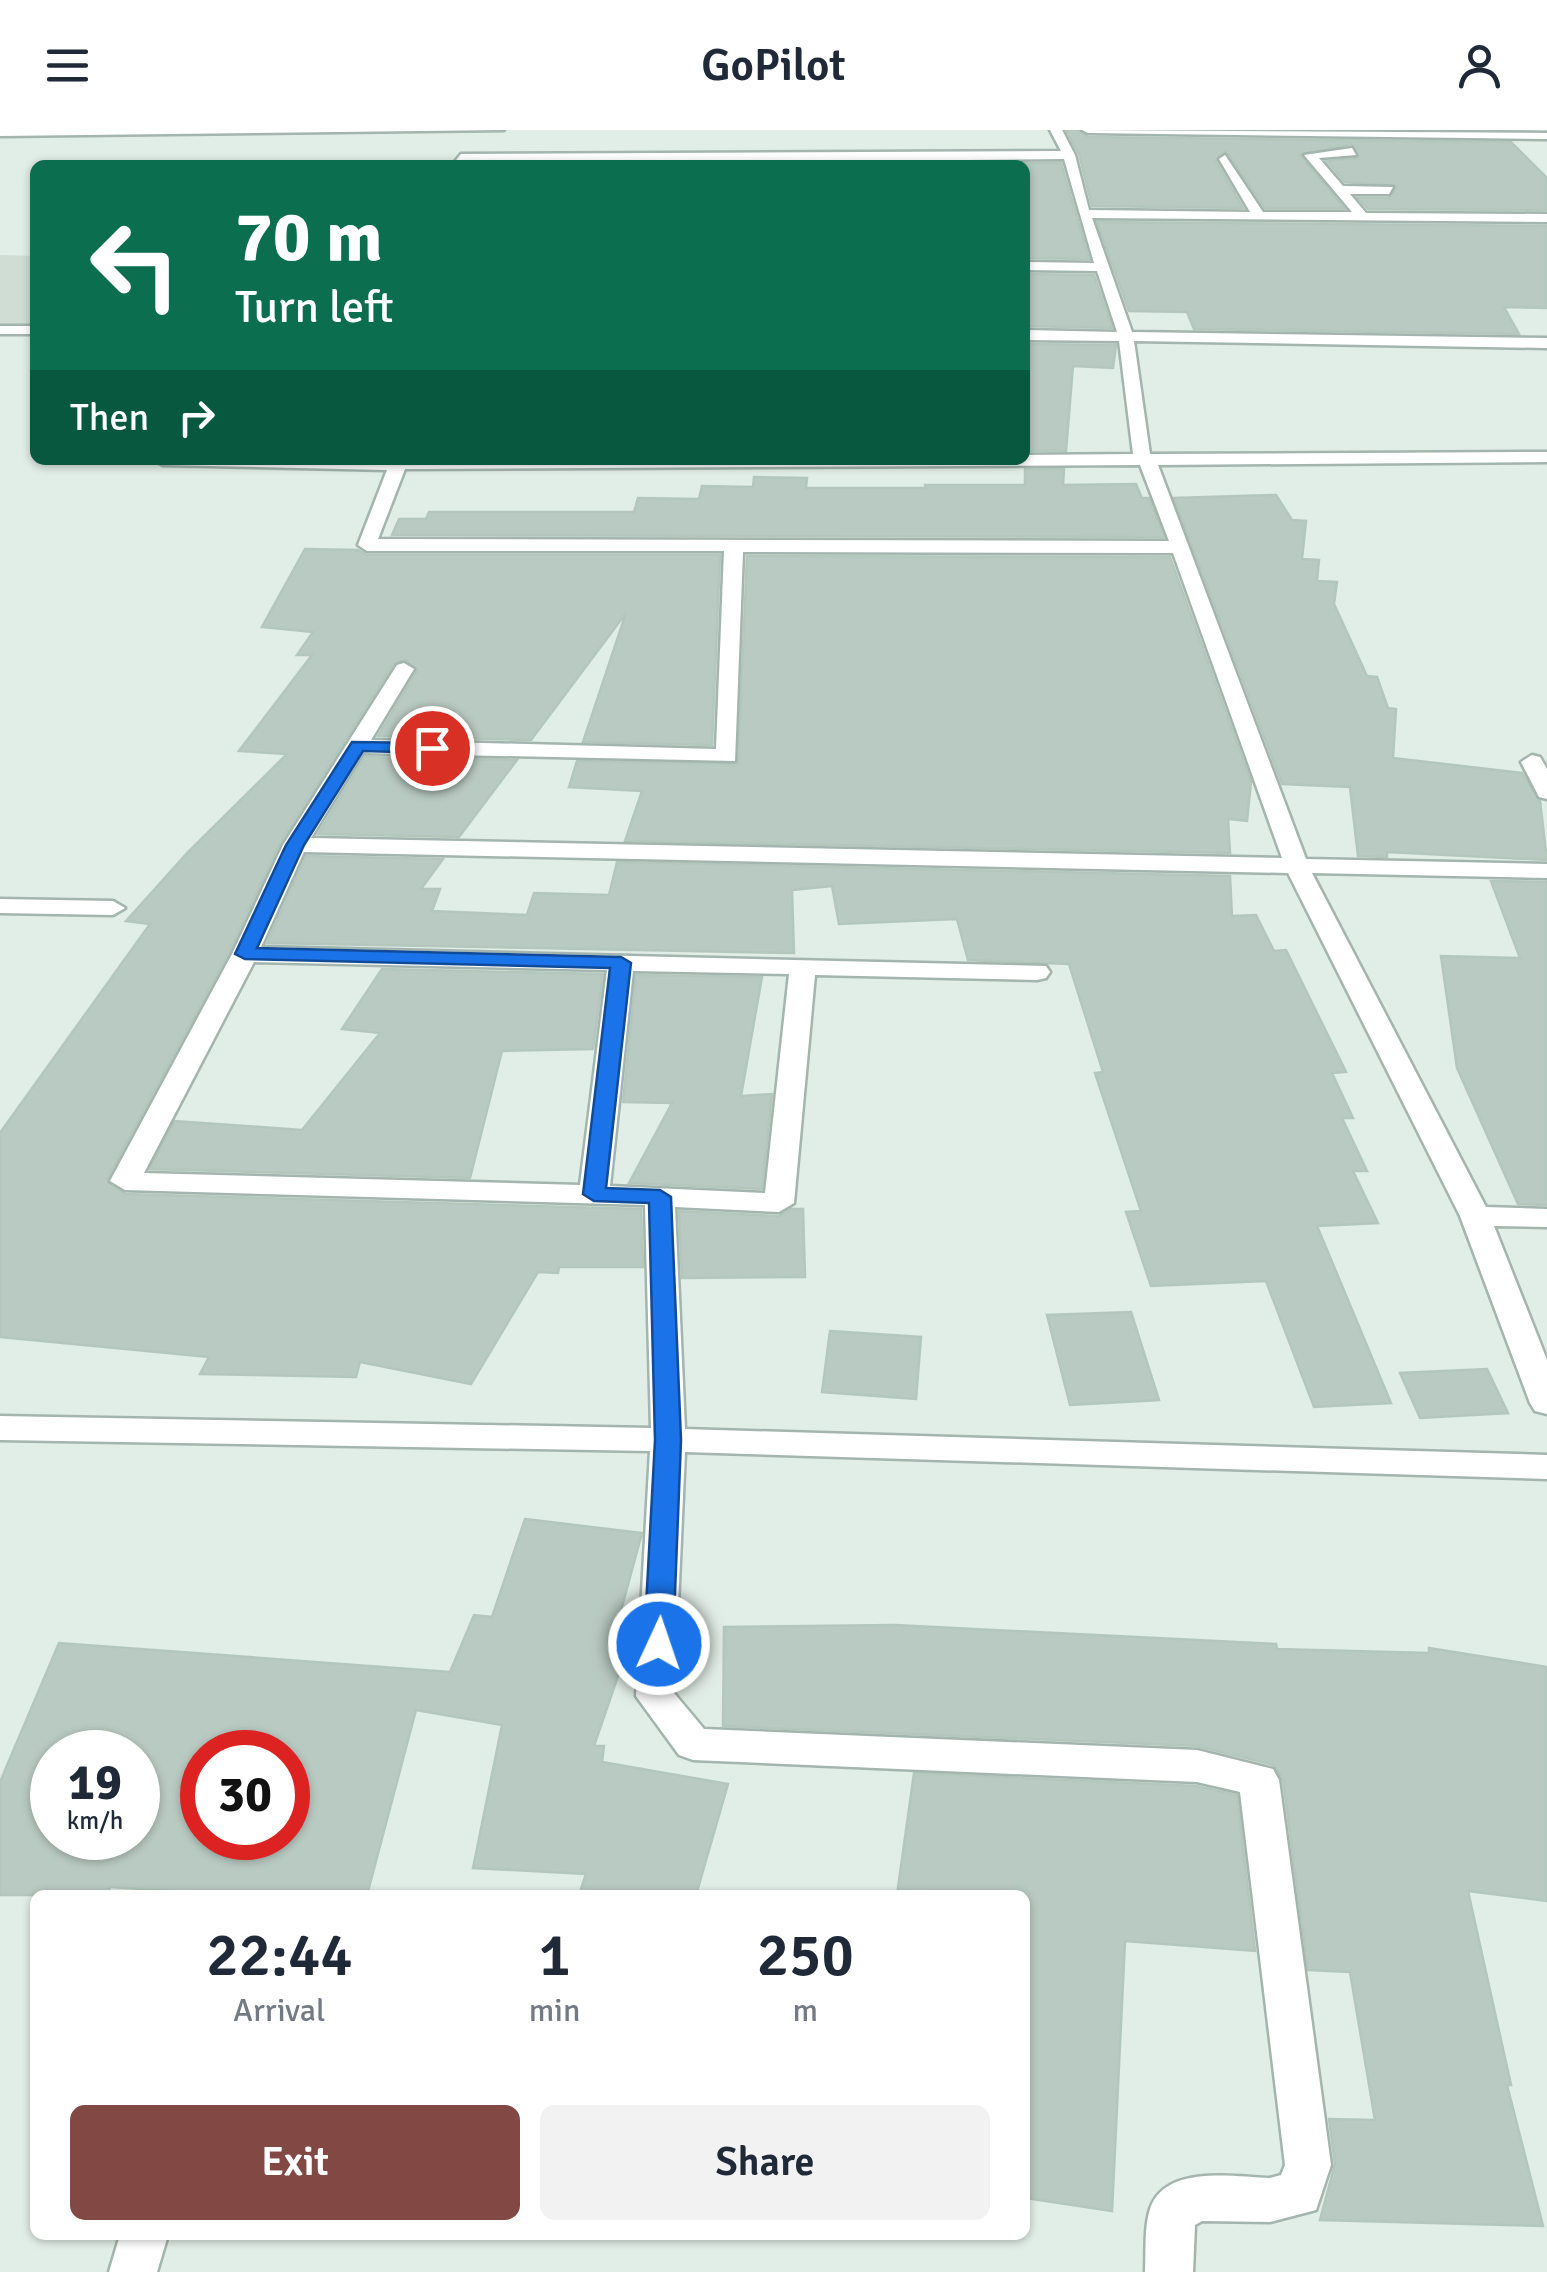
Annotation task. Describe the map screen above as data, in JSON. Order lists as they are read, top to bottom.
{
  "page": {
    "header": "GoPilot",
    "turn": ["70 m", "Turn left"],
    "then": "Then",
    "speed": "19 km/h",
    "limit": "30",
    "eta": [
      "22:44",
      "Arrival",
      "1",
      "min",
      "250",
      "m"
    ],
    "buttons": ["Exit", "Share"]
  }
}
